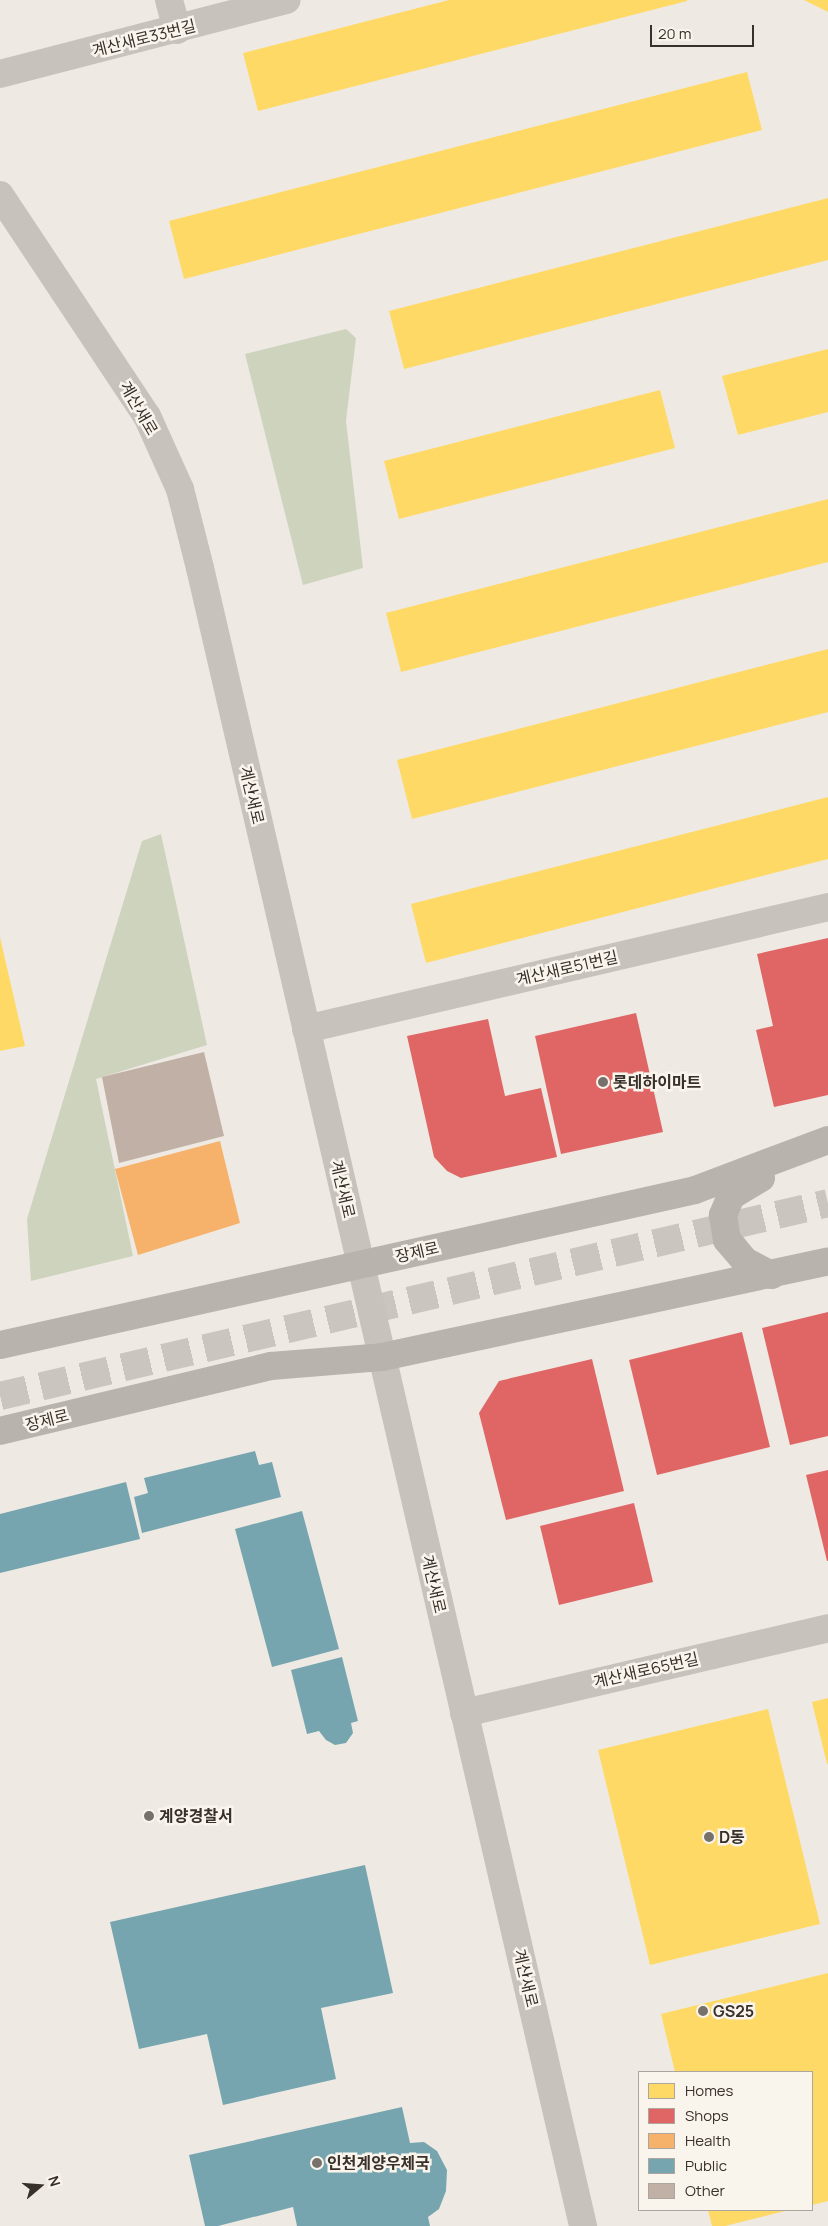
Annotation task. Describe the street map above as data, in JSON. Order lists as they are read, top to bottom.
{
  "streets": {
    "main road": ["장제로"],
    "street": [
      "계산새로33번길",
      "계산새로",
      "계산새로51번길",
      "계산새로65번길"
    ]
  },
  "crossings": [
    ["계산새로", "계산새로51번길"],
    ["계산새로", "장제로"],
    ["계산새로", "계산새로65번길"]
  ],
  "places": [
    "롯데하이마트",
    "계양경찰서",
    "D동",
    "GS25",
    "인천계양우체국"
  ],
  "legend": [
    "Homes",
    "Shops",
    "Health",
    "Public",
    "Other"
  ],
  "scale_bar": "20 m",
  "north": "right"
}
